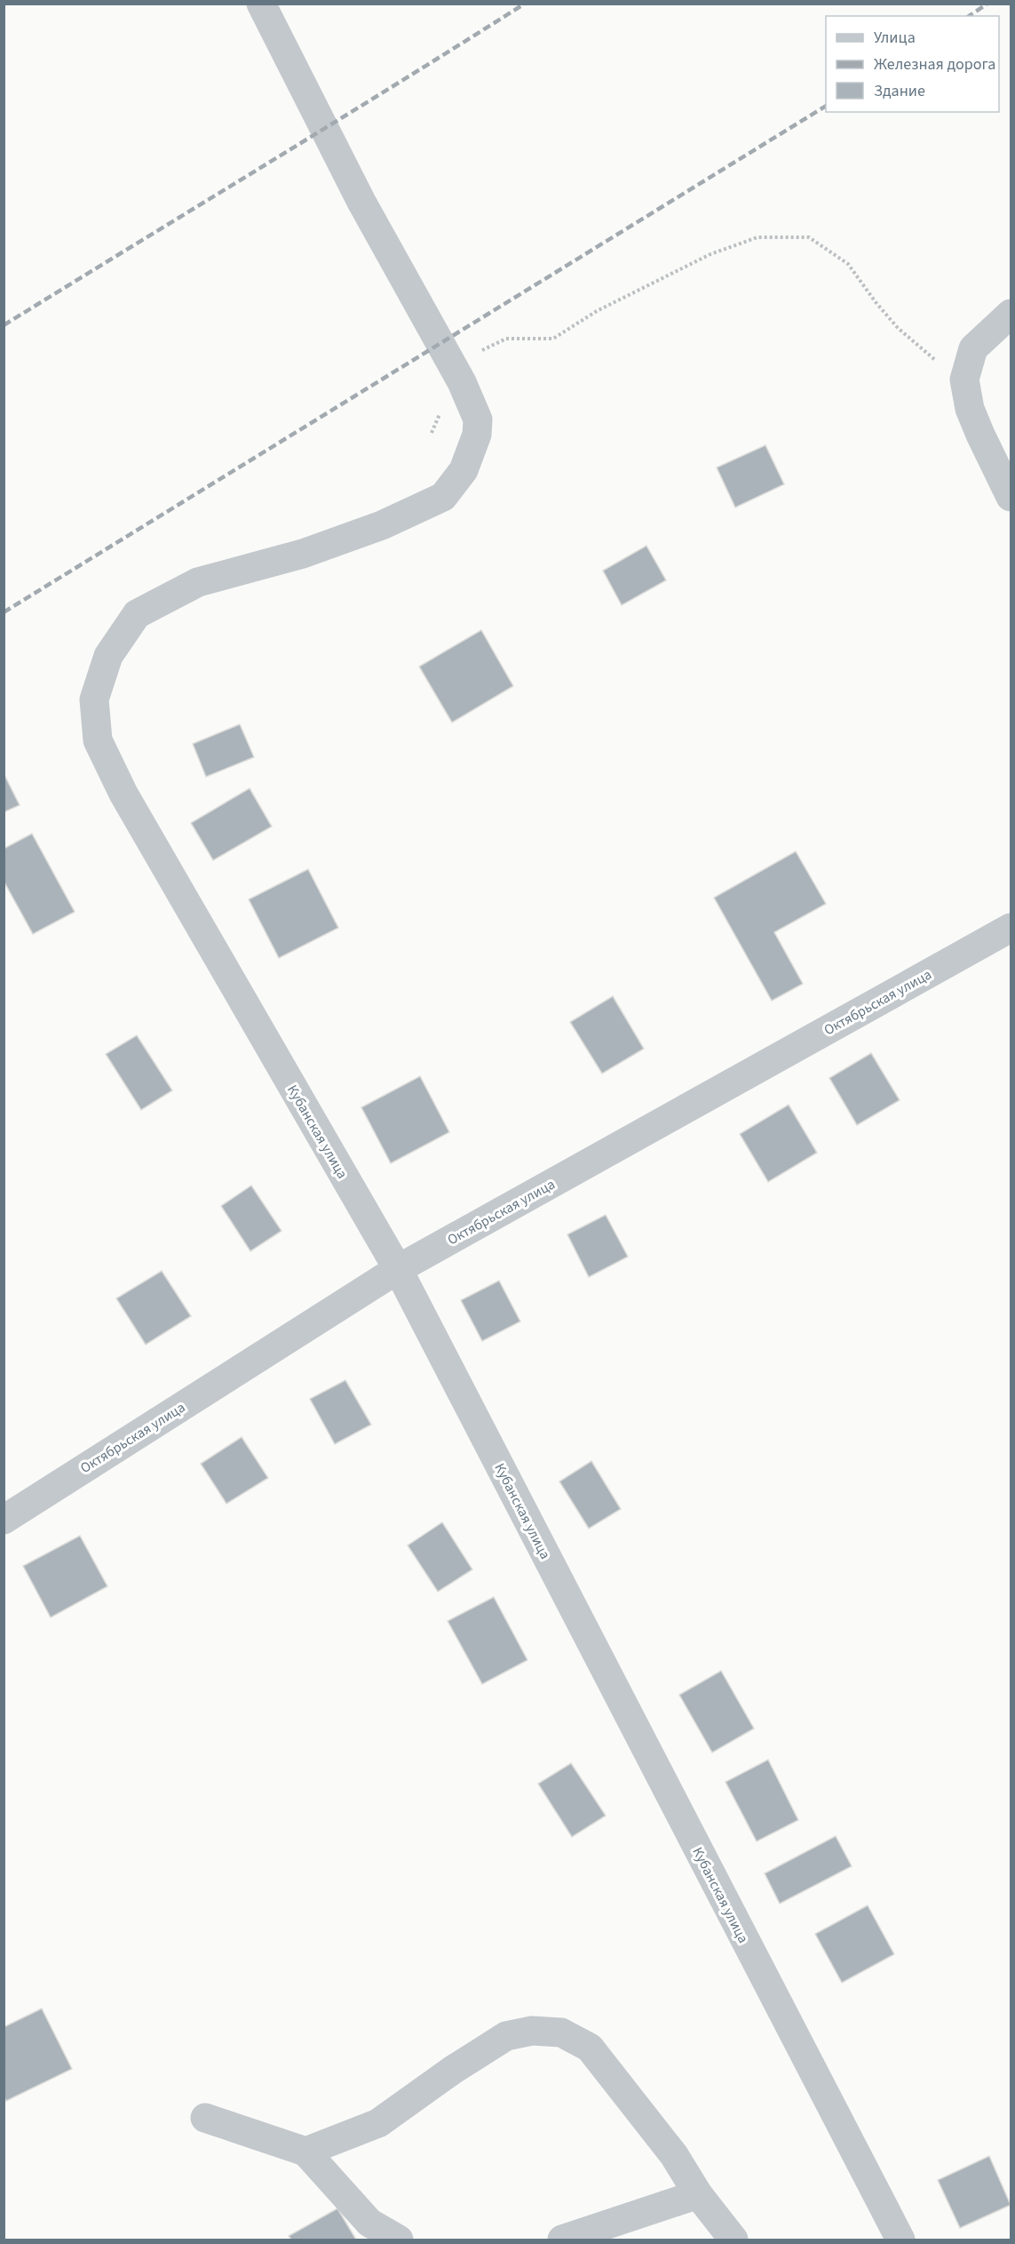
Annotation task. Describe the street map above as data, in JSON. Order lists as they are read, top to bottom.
{
  "streets": {
    "street": ["Октябрьская улица", "Кубанская улица"]
  },
  "crossings": [
    ["Октябрьская улица", "Кубанская улица"]
  ],
  "legend": ["Улица", "Железная дорога", "Здание"]
}
